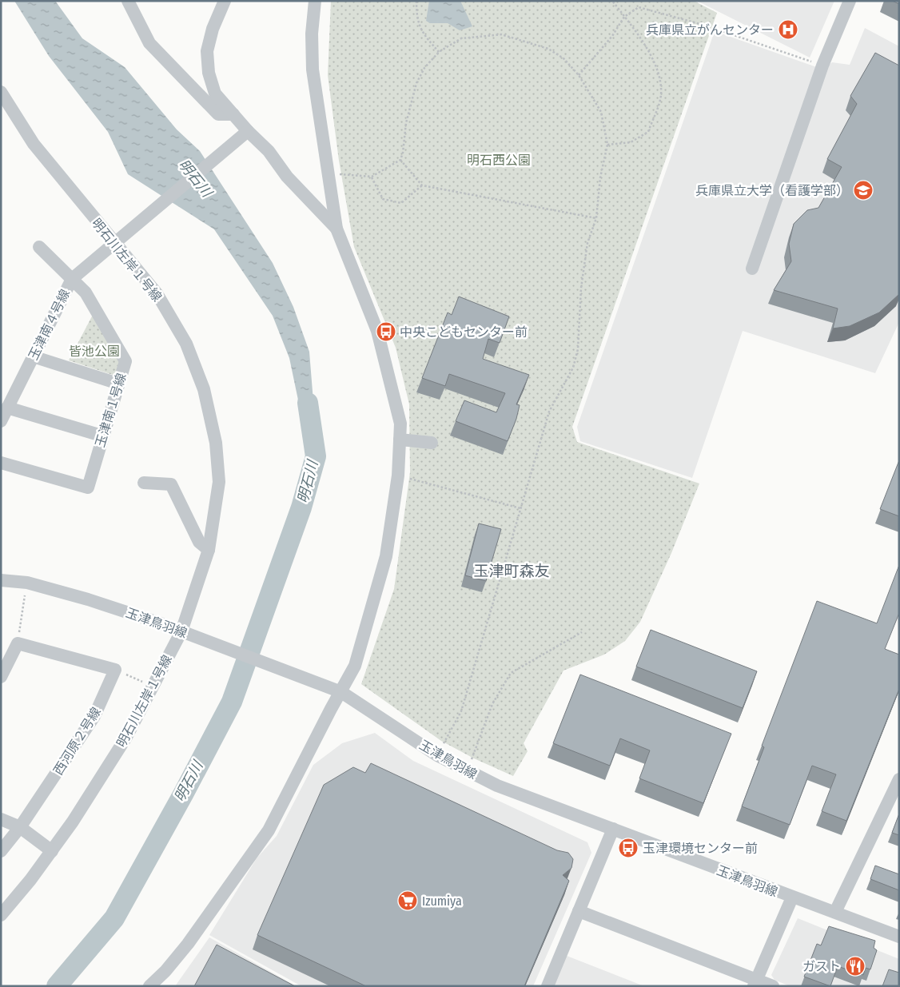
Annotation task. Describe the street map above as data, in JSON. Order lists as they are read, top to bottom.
{
  "streets": {
    "street": [
      "明石川左岸１号線",
      "玉津南４号線",
      "玉津南１号線",
      "玉津鳥羽線",
      "西河原２号線"
    ]
  },
  "crossings": [
    ["明石川左岸１号線", "玉津南４号線"],
    ["明石川左岸１号線", "玉津鳥羽線"],
    ["玉津南４号線", "玉津南１号線"]
  ],
  "districts": ["玉津町森友"],
  "water": ["明石川"],
  "parks": ["明石西公園", "皆池公園"],
  "places": {
    "hospital": ["兵庫県立がんセンター"],
    "school or university": ["兵庫県立大学（看護学部）"],
    "bus stop": ["中央こどもセンター前", "玉津環境センター前"],
    "supermarket": ["Izumiya"],
    "restaurant": ["ガスト"]
  }
}
